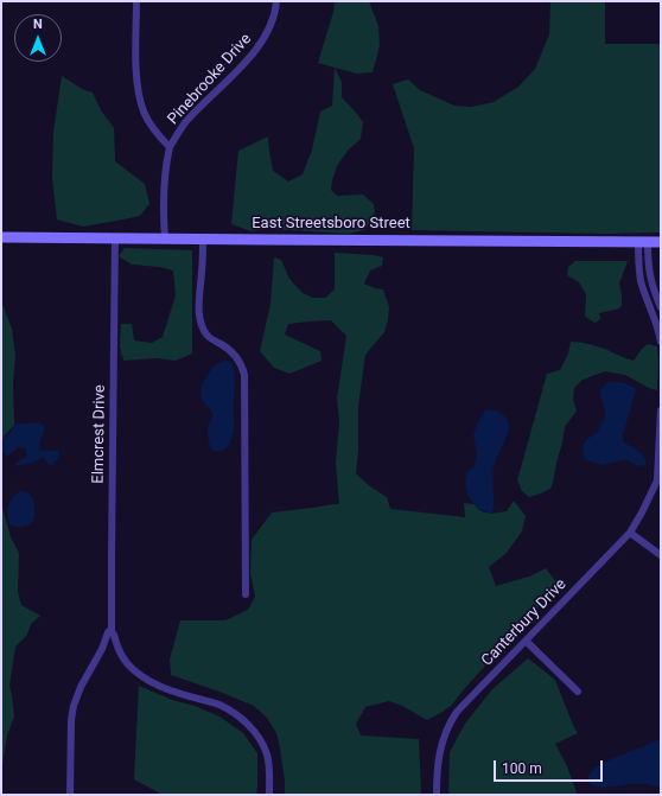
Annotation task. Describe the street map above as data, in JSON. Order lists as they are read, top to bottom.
{
  "streets": {
    "main road": ["East Streetsboro Street"],
    "street": ["Pinebrooke Drive", "Elmcrest Drive", "Canterbury Drive"]
  },
  "crossings": [
    ["Pinebrooke Drive", "East Streetsboro Street"],
    ["East Streetsboro Street", "Elmcrest Drive"]
  ],
  "scale_bar": "100 m",
  "north": "top"
}
